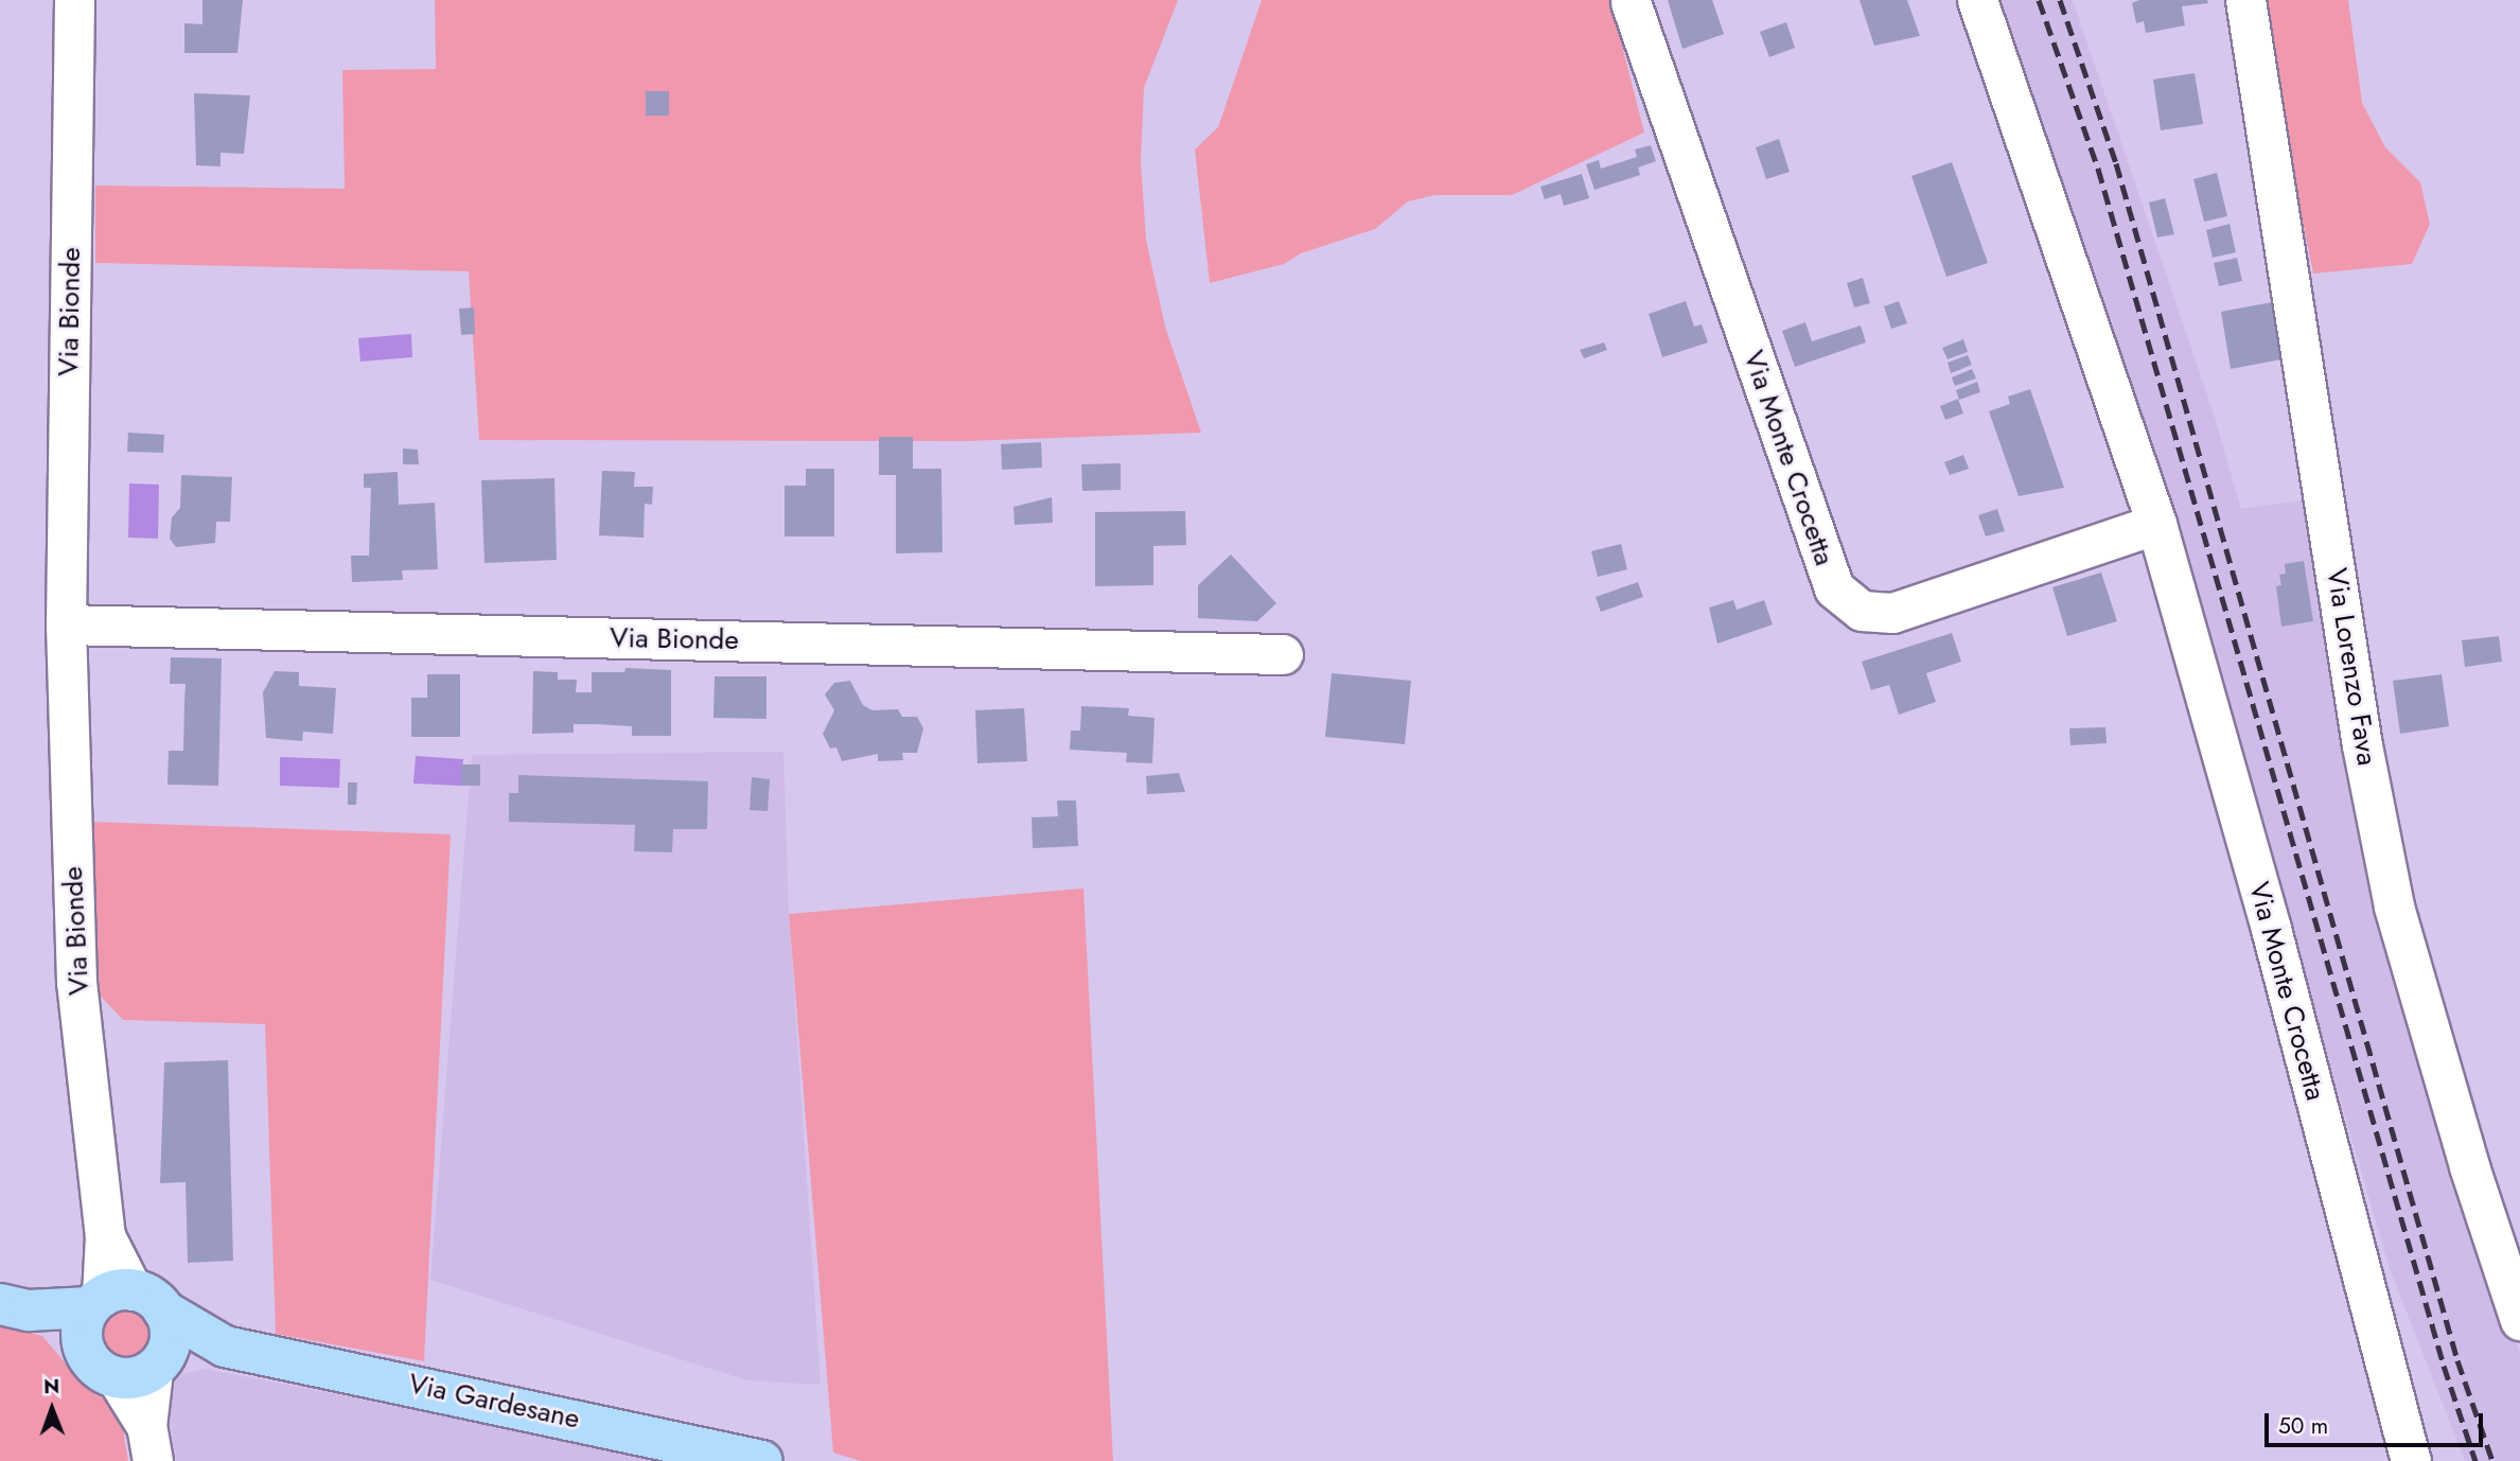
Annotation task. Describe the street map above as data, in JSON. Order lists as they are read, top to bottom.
{
  "streets": {
    "main road": ["Via Gardesane"],
    "street": ["Via Bionde", "Via Monte Crocetta", "Via Lorenzo Fava"]
  },
  "crossings": [
    ["Via Bionde", "Via Gardesane"]
  ],
  "scale_bar": "50 m",
  "north": "top"
}
